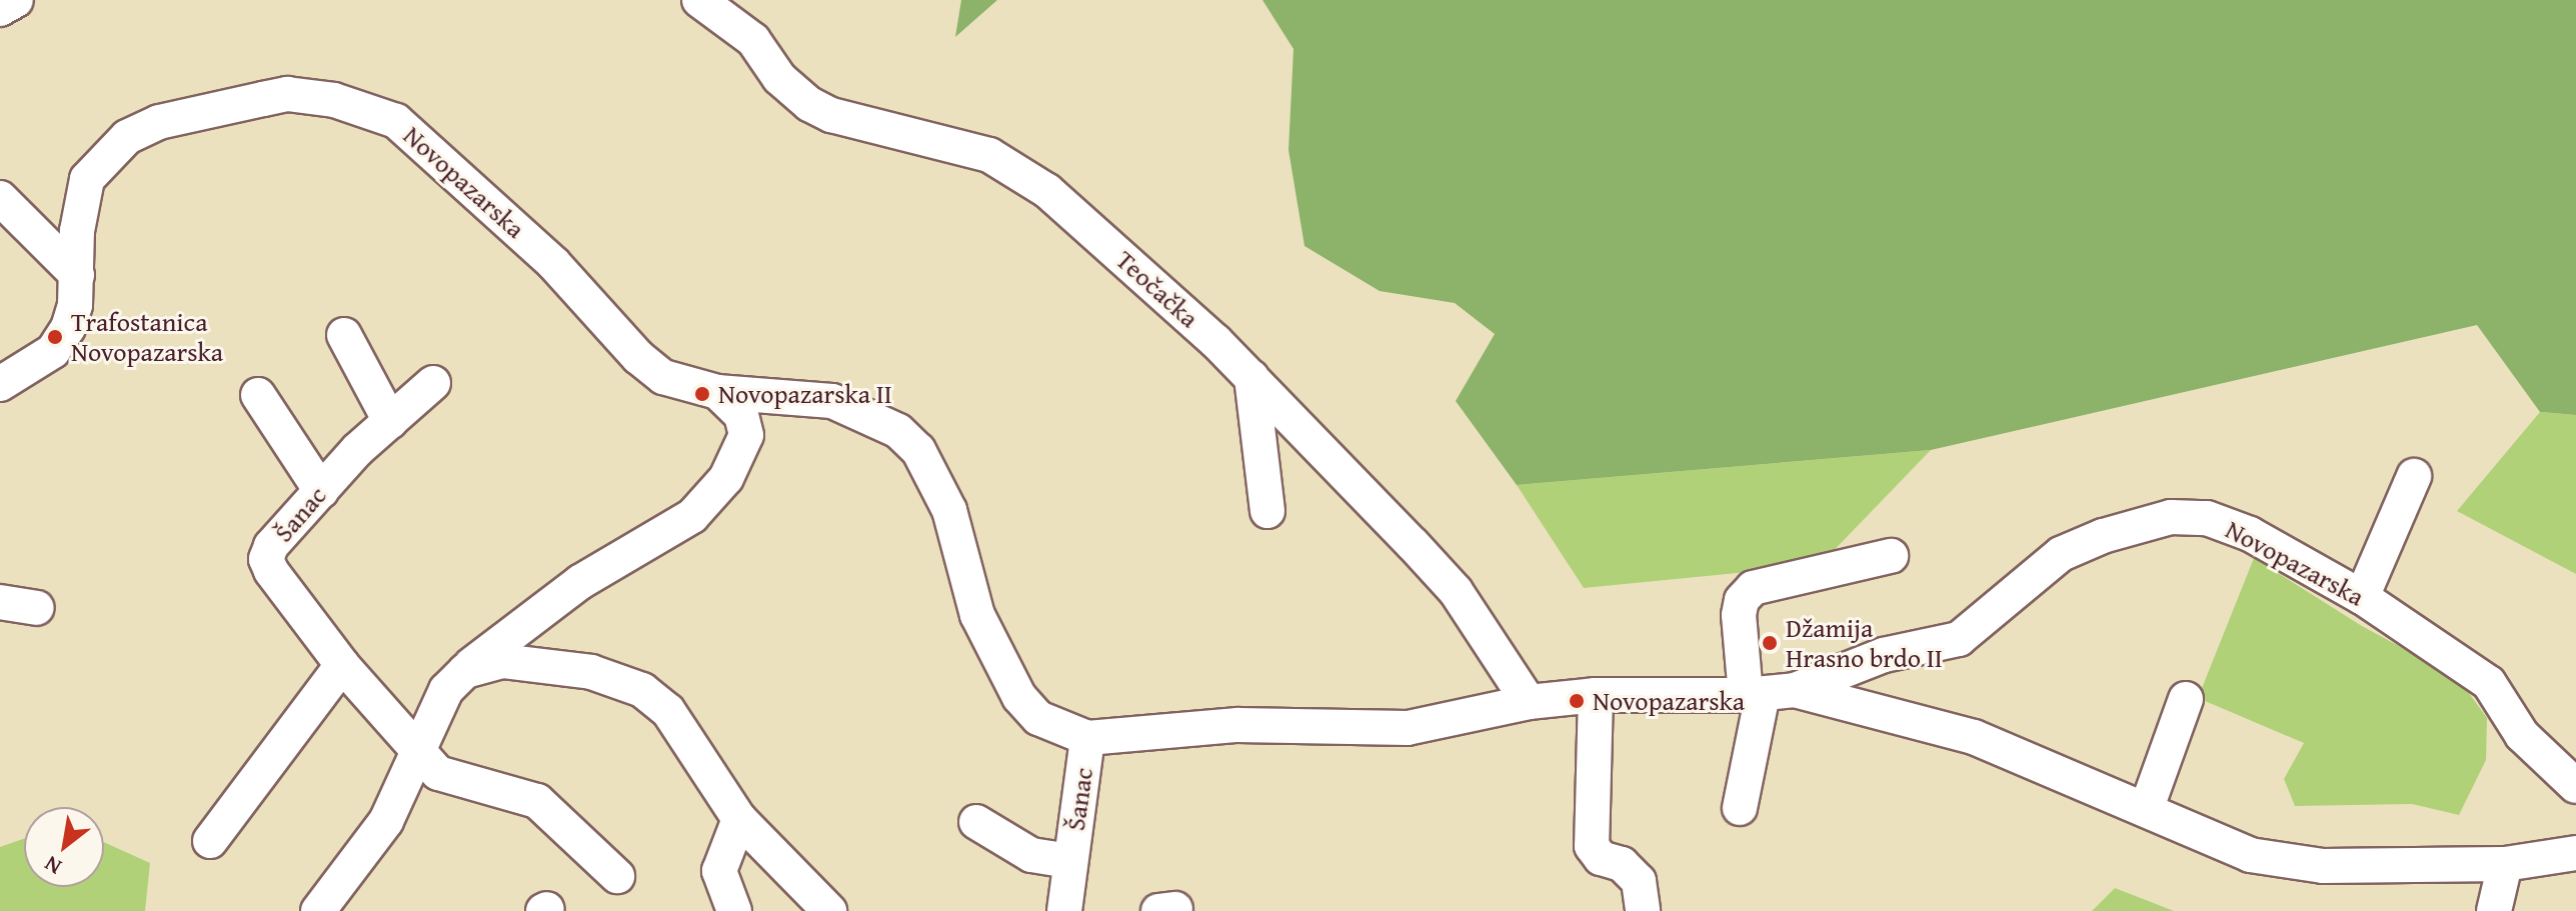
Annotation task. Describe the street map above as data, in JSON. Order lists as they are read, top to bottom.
{
  "streets": {
    "street": ["Novopazarska", "Teočačka", "Šanac"]
  },
  "crossings": [
    ["Novopazarska", "Teočačka"],
    ["Novopazarska", "Šanac"]
  ],
  "places": [
    "Trafostanica Novopazarska",
    "Novopazarska II",
    "Džamija Hrasno brdo II",
    "Novopazarska"
  ],
  "north": "bottom left"
}
